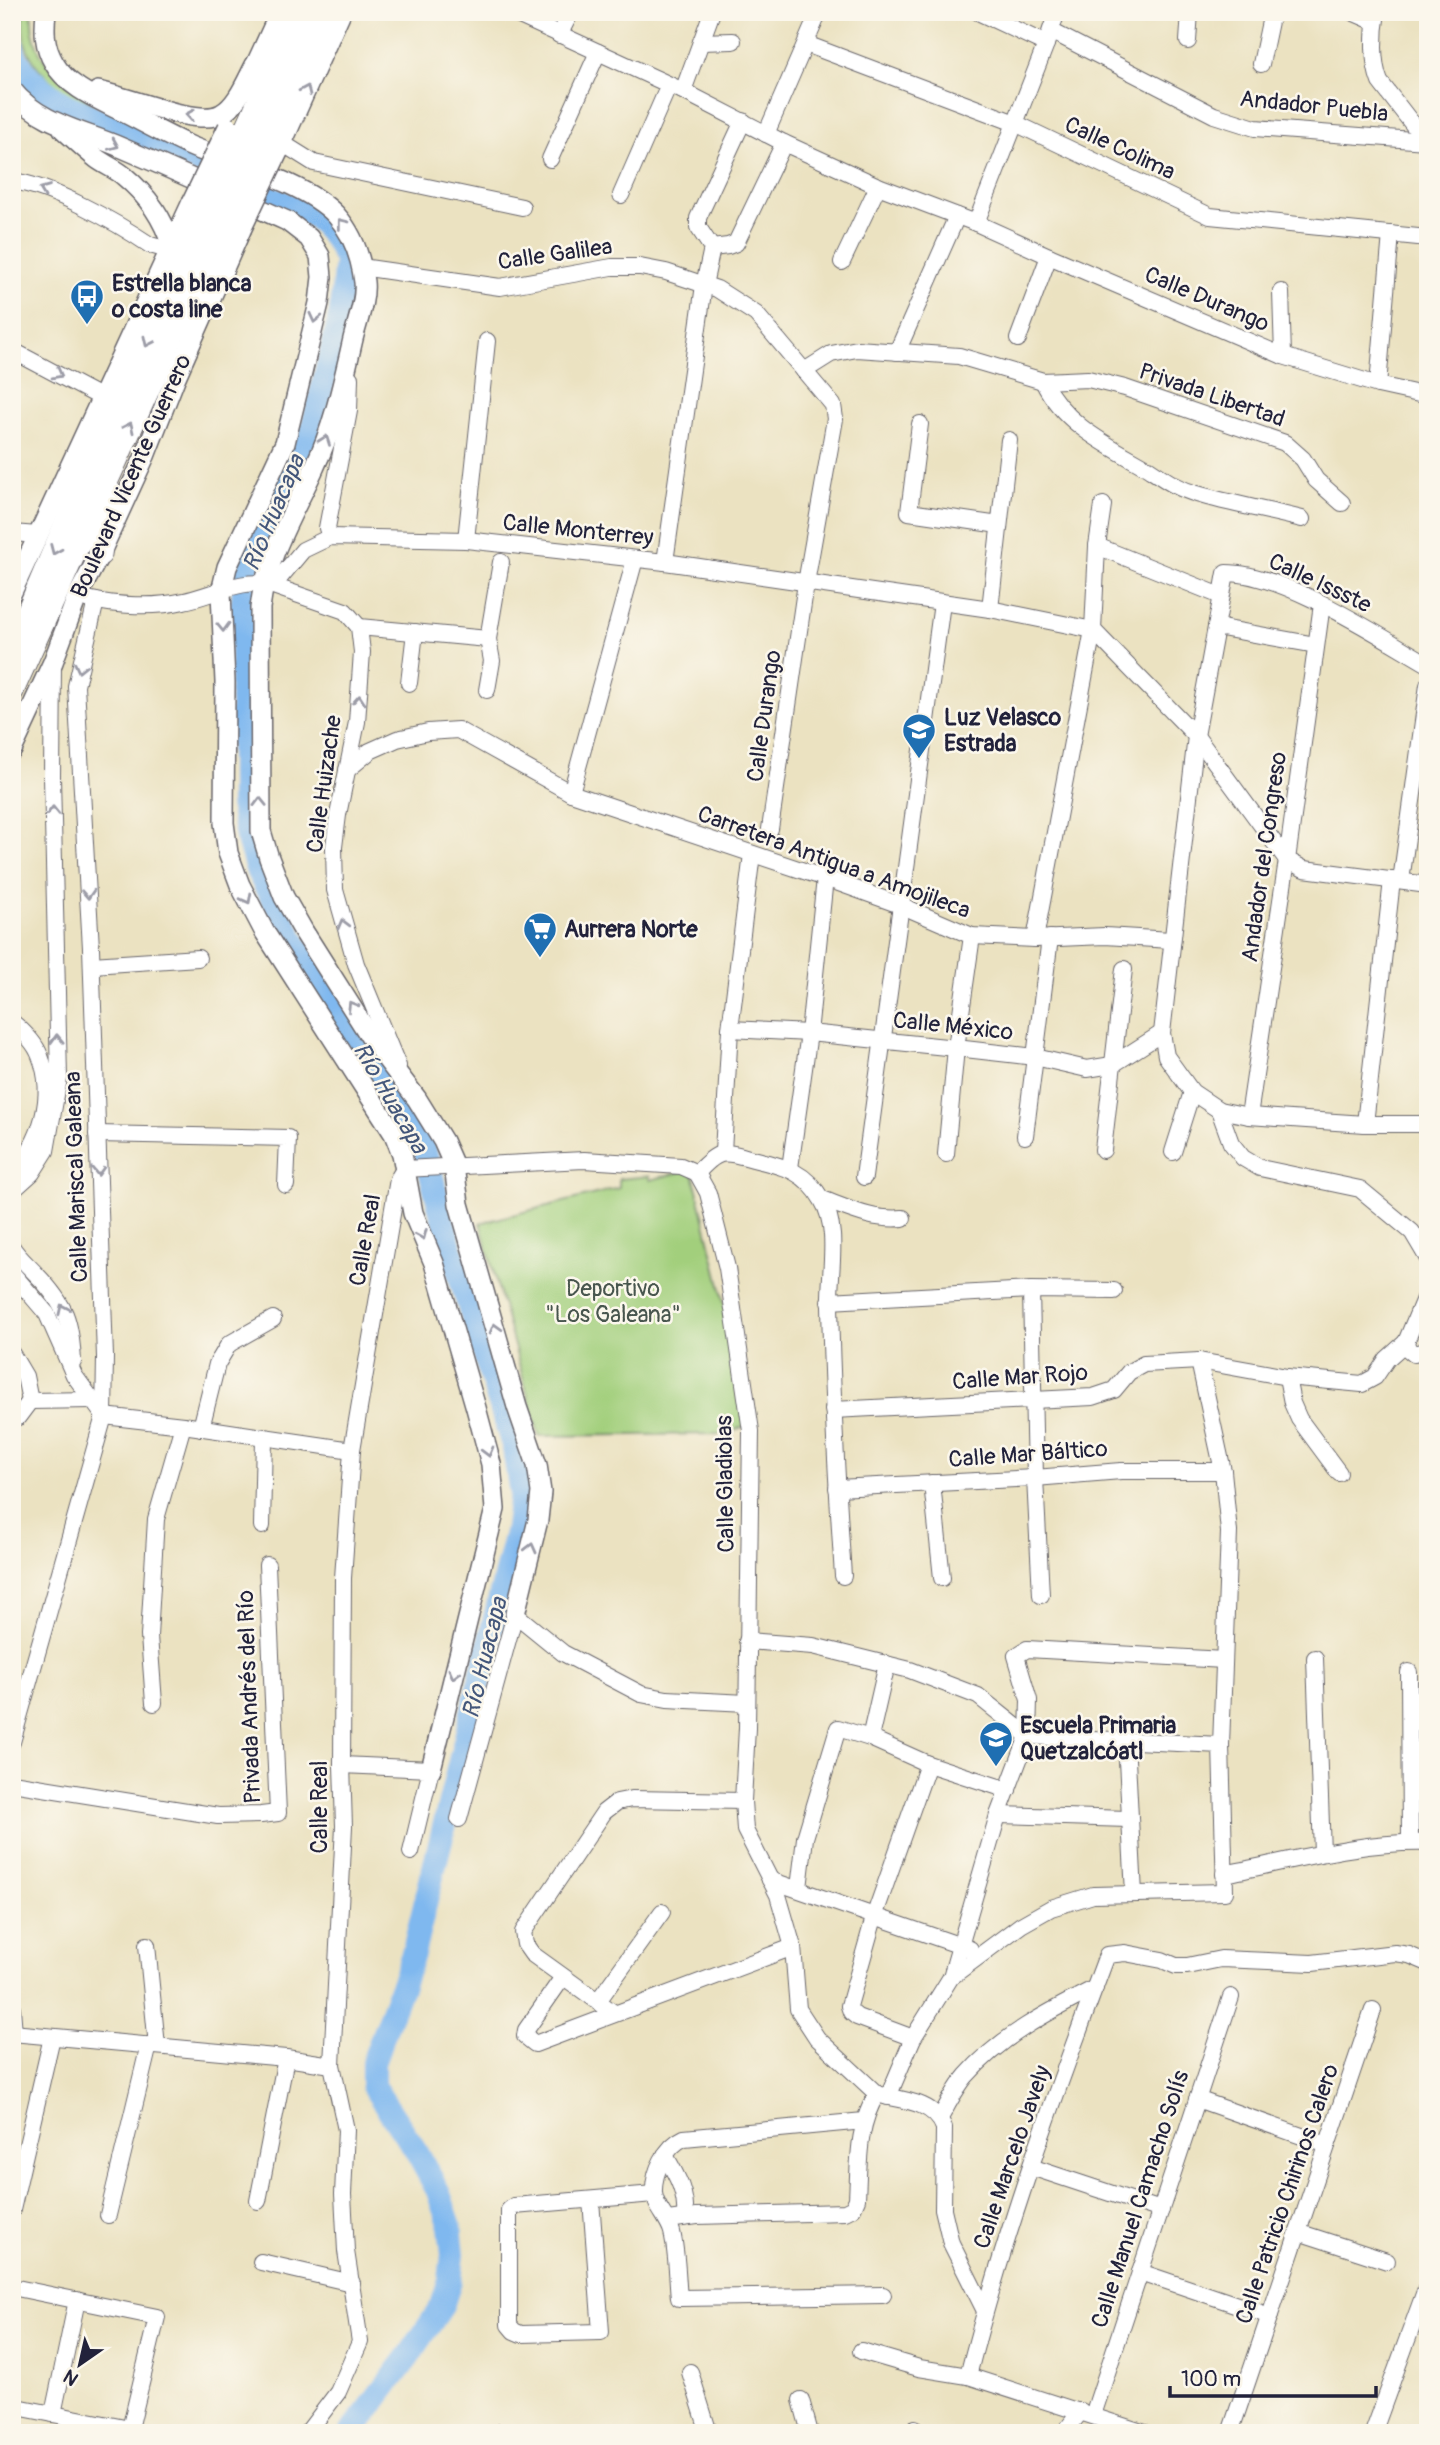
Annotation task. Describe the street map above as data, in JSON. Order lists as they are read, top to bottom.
{
  "streets": {
    "highway": ["Boulevard Vicente Guerrero"],
    "street": [
      "Andador Puebla",
      "Calle Colima",
      "Calle Galilea",
      "Calle Durango",
      "Privada Libertad",
      "Calle Monterrey",
      "Calle Issste",
      "Calle Huizache",
      "Andador del Congreso",
      "Carretera Antigua a Amojileca",
      "Calle México",
      "Calle Mariscal Galeana",
      "Calle Real",
      "Calle Mar Rojo",
      "Calle Mar Báltico",
      "Calle Gladiolas",
      "Privada Andrés del Río",
      "Calle Marcelo Javely",
      "Calle Patricio Chirinos Calero",
      "Calle Manuel Camacho Solís"
    ]
  },
  "crossings": [
    ["Calle Galilea", "Calle Durango"],
    ["Calle Galilea", "Privada Libertad"],
    ["Calle Durango", "Privada Libertad"],
    ["Calle Durango", "Calle Monterrey"],
    ["Boulevard Vicente Guerrero", "Calle Mariscal Galeana"],
    ["Calle Issste", "Andador del Congreso"],
    ["Calle Issste", "Carretera Antigua a Amojileca"],
    ["Calle Issste", "Calle México"],
    ["Calle Huizache", "Carretera Antigua a Amojileca"]
  ],
  "one_way": ["Calle Huizache"],
  "water": ["Río Huacapa"],
  "parks": ["Deportivo \"Los Galeana\""],
  "places": {
    "bus stop": ["Estrella blanca o costa line"],
    "school or university": ["Luz Velasco Estrada", "Escuela Primaria Quetzalcóatl"],
    "supermarket": ["Aurrera Norte"]
  },
  "scale_bar": "100 m",
  "north": "bottom left"
}
